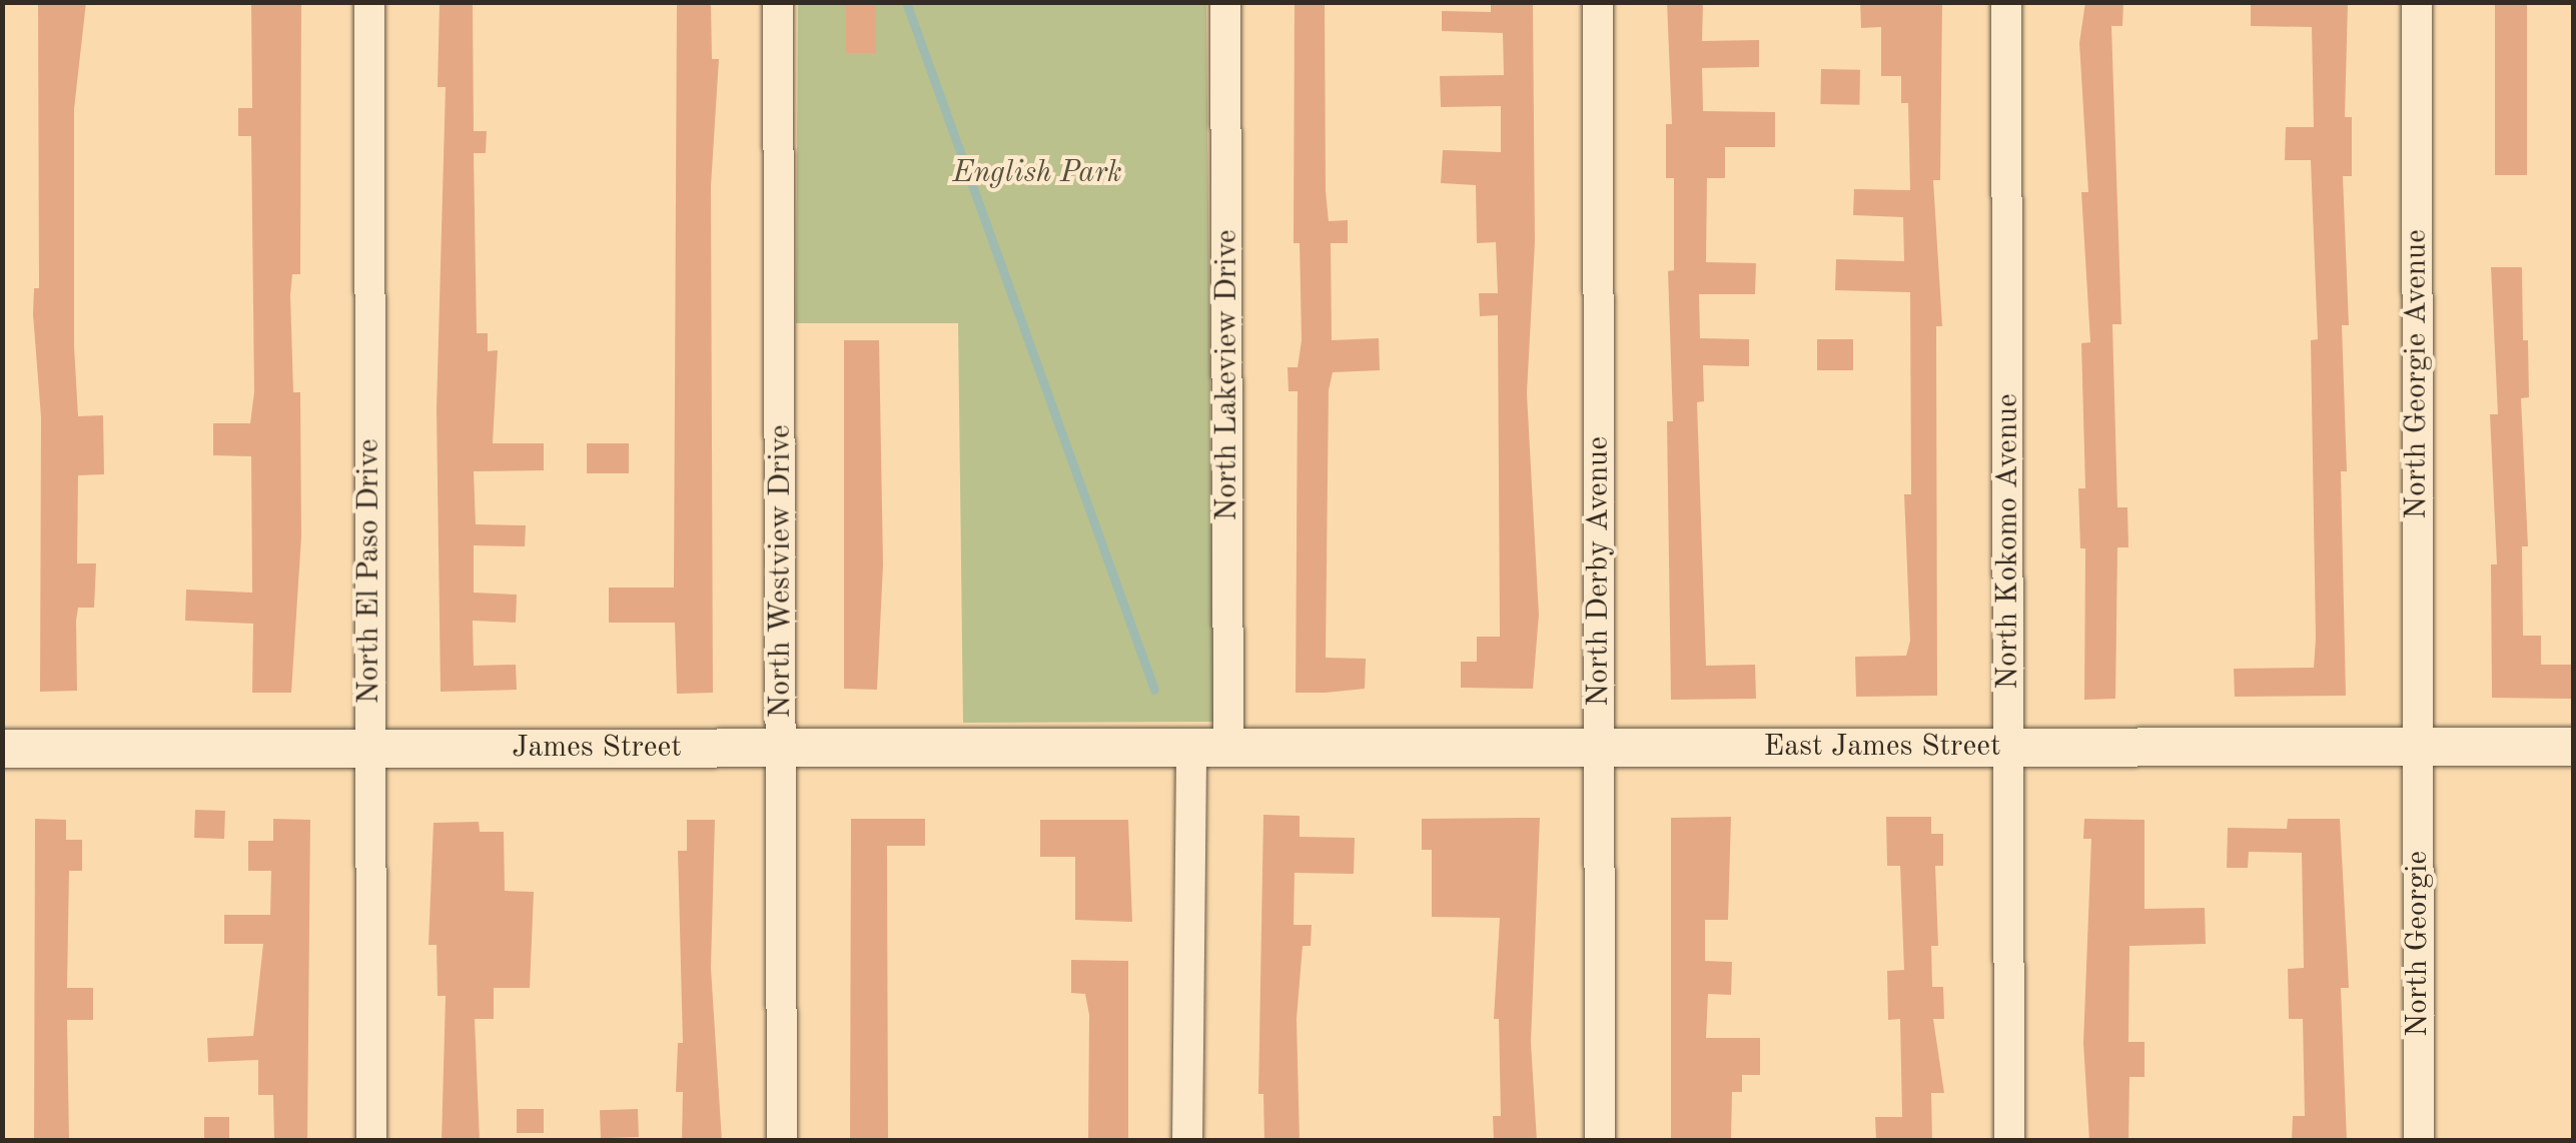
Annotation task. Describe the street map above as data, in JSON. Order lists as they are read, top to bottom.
{
  "streets": {
    "street": [
      "North Georgie Avenue",
      "North Lakeview Drive",
      "North Kokomo Avenue",
      "North El Paso Drive",
      "North Westview Drive",
      "North Derby Avenue",
      "East James Street",
      "James Street",
      "North Georgie"
    ]
  },
  "crossings": [
    ["North Georgie Avenue", "East James Street"],
    ["North Georgie Avenue", "North Georgie"],
    ["North Lakeview Drive", "East James Street"],
    ["North Lakeview Drive", "James Street"],
    ["North Kokomo Avenue", "East James Street"],
    ["North El Paso Drive", "James Street"],
    ["North Westview Drive", "James Street"],
    ["North Derby Avenue", "East James Street"],
    ["East James Street", "James Street"],
    ["East James Street", "North Georgie"]
  ],
  "parks": ["English Park"]
}
